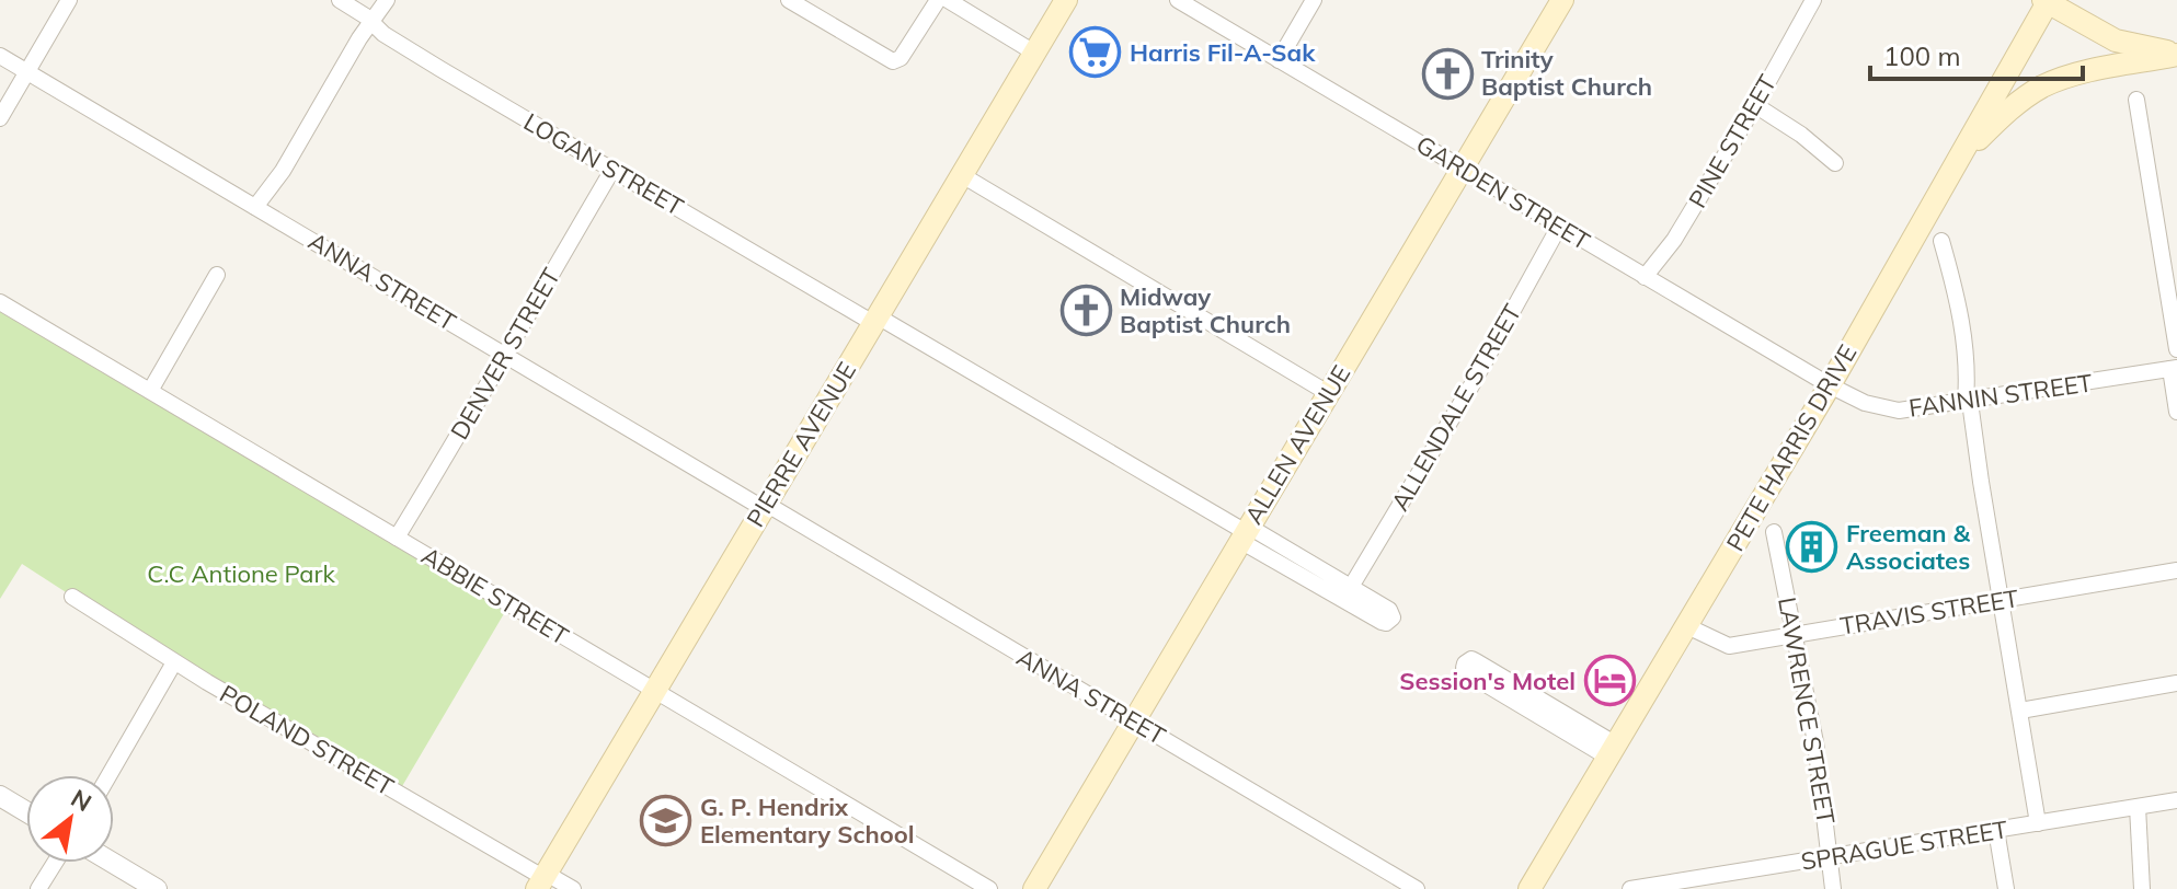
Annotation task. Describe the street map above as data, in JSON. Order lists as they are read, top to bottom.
{
  "streets": {
    "main road": ["PIERRE AVENUE", "ALLEN AVENUE", "PETE HARRIS DRIVE"],
    "street": [
      "PINE STREET",
      "LOGAN STREET",
      "GARDEN STREET",
      "ANNA STREET",
      "DENVER STREET",
      "FANNIN STREET",
      "ALLENDALE STREET",
      "ABBIE STREET",
      "TRAVIS STREET",
      "LAWRENCE STREET",
      "POLAND STREET",
      "SPRAGUE STREET"
    ]
  },
  "crossings": [
    ["PINE STREET", "GARDEN STREET"],
    ["LOGAN STREET", "DENVER STREET"],
    ["LOGAN STREET", "ALLENDALE STREET"],
    ["LOGAN STREET", "PIERRE AVENUE"],
    ["LOGAN STREET", "ALLEN AVENUE"],
    ["GARDEN STREET", "FANNIN STREET"],
    ["GARDEN STREET", "ALLENDALE STREET"],
    ["GARDEN STREET", "ALLEN AVENUE"],
    ["GARDEN STREET", "PETE HARRIS DRIVE"],
    ["ANNA STREET", "DENVER STREET"],
    ["ANNA STREET", "PIERRE AVENUE"],
    ["ANNA STREET", "ALLEN AVENUE"],
    ["DENVER STREET", "ABBIE STREET"],
    ["FANNIN STREET", "PETE HARRIS DRIVE"],
    ["PIERRE AVENUE", "ABBIE STREET"],
    ["PIERRE AVENUE", "POLAND STREET"],
    ["PETE HARRIS DRIVE", "TRAVIS STREET"],
    ["TRAVIS STREET", "LAWRENCE STREET"],
    ["LAWRENCE STREET", "SPRAGUE STREET"]
  ],
  "parks": ["C.C Antione Park"],
  "places": {
    "supermarket": ["Harris Fil-A-Sak"],
    "church": ["Trinity Baptist Church", "Midway Baptist Church"],
    "building": ["Freeman & Associates"],
    "hotel": ["Session's Motel"],
    "school or university": ["G. P. Hendrix Elementary School"]
  },
  "scale_bar": "100 m",
  "north": "top right"
}
